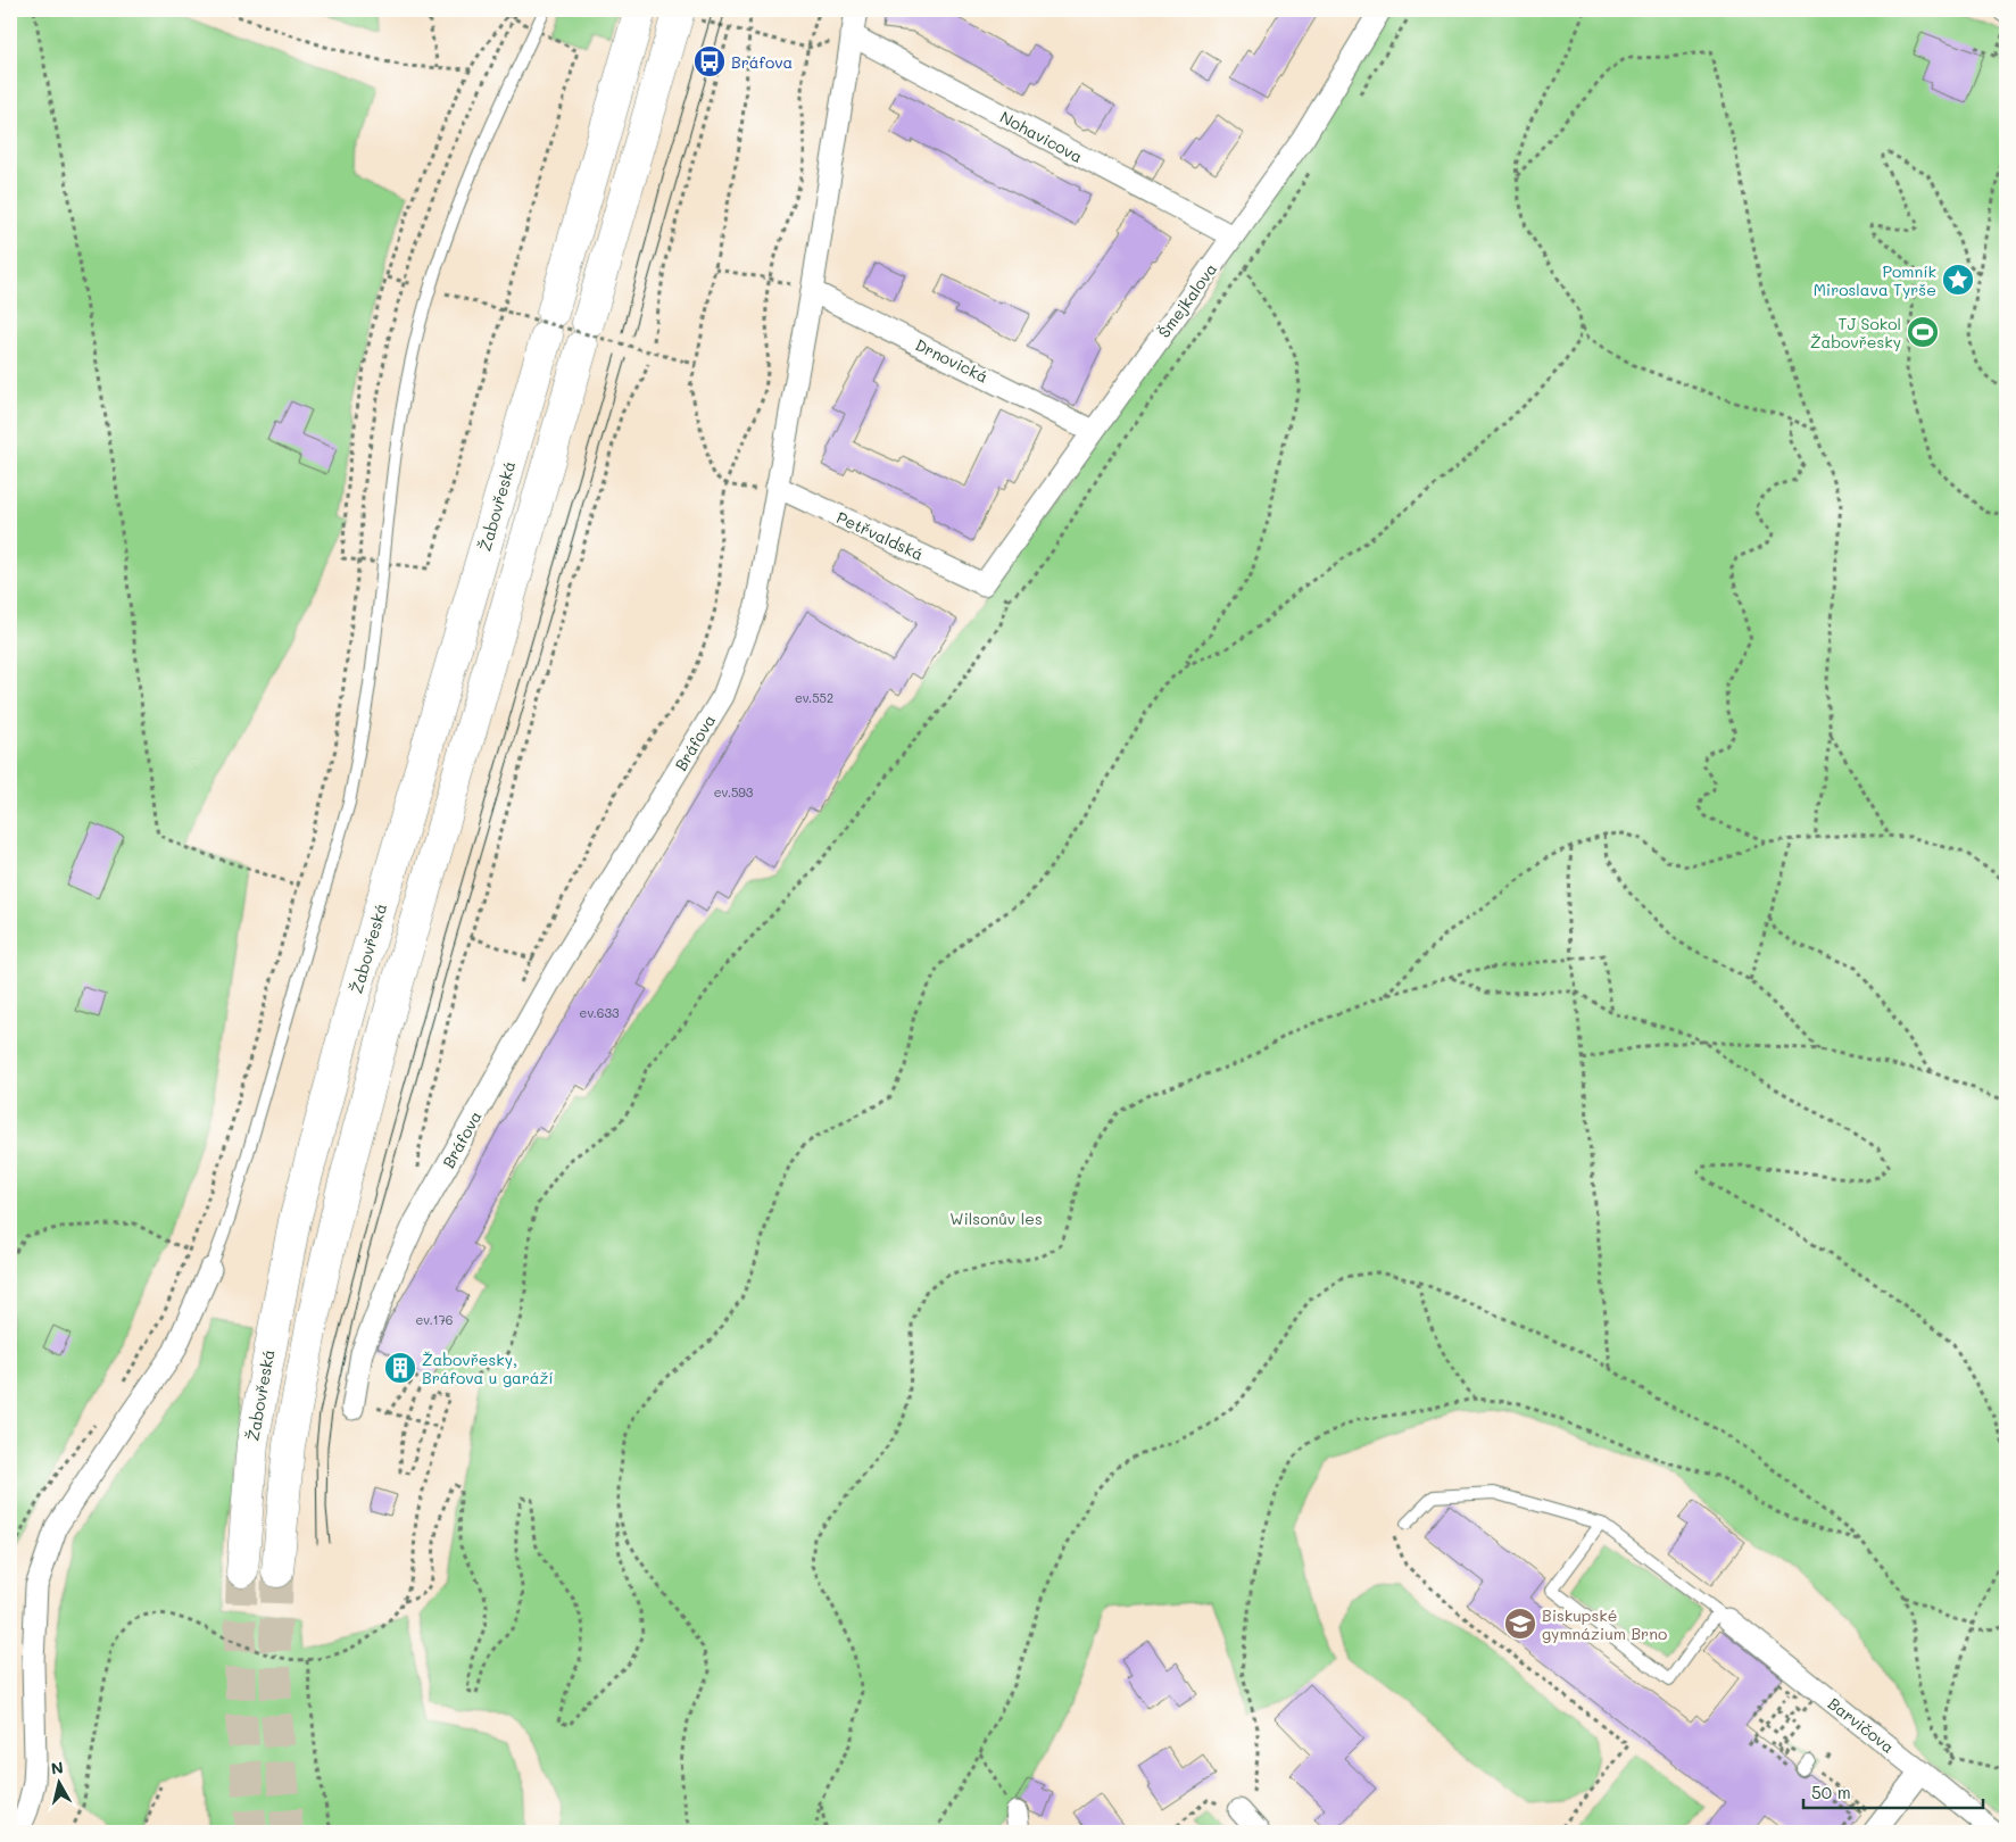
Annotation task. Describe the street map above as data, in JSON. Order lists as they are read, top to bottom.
{
  "streets": {
    "highway": ["Žabovřeská"],
    "street": [
      "Nohavicova",
      "Šmejkalova",
      "Drnovická",
      "Petřvaldská",
      "Bráfova",
      "Barvičova"
    ]
  },
  "crossings": [
    ["Nohavicova", "Šmejkalova"],
    ["Nohavicova", "Bráfova"],
    ["Šmejkalova", "Drnovická"],
    ["Šmejkalova", "Petřvaldská"],
    ["Drnovická", "Bráfova"],
    ["Petřvaldská", "Bráfova"]
  ],
  "parks": ["Wilsonův les"],
  "places": {
    "bus stop": ["Bráfova"],
    "place": ["Pomník Miroslava Tyrše"],
    "sports": ["TJ Sokol Žabovřesky"],
    "building": ["Žabovřesky, Bráfova u garáží"],
    "school or university": ["Biskupské gymnázium Brno"]
  },
  "house_numbers": [
    "ev.552",
    "ev.593",
    "ev.633",
    "ev.176"
  ],
  "scale_bar": "50 m",
  "north": "top"
}
